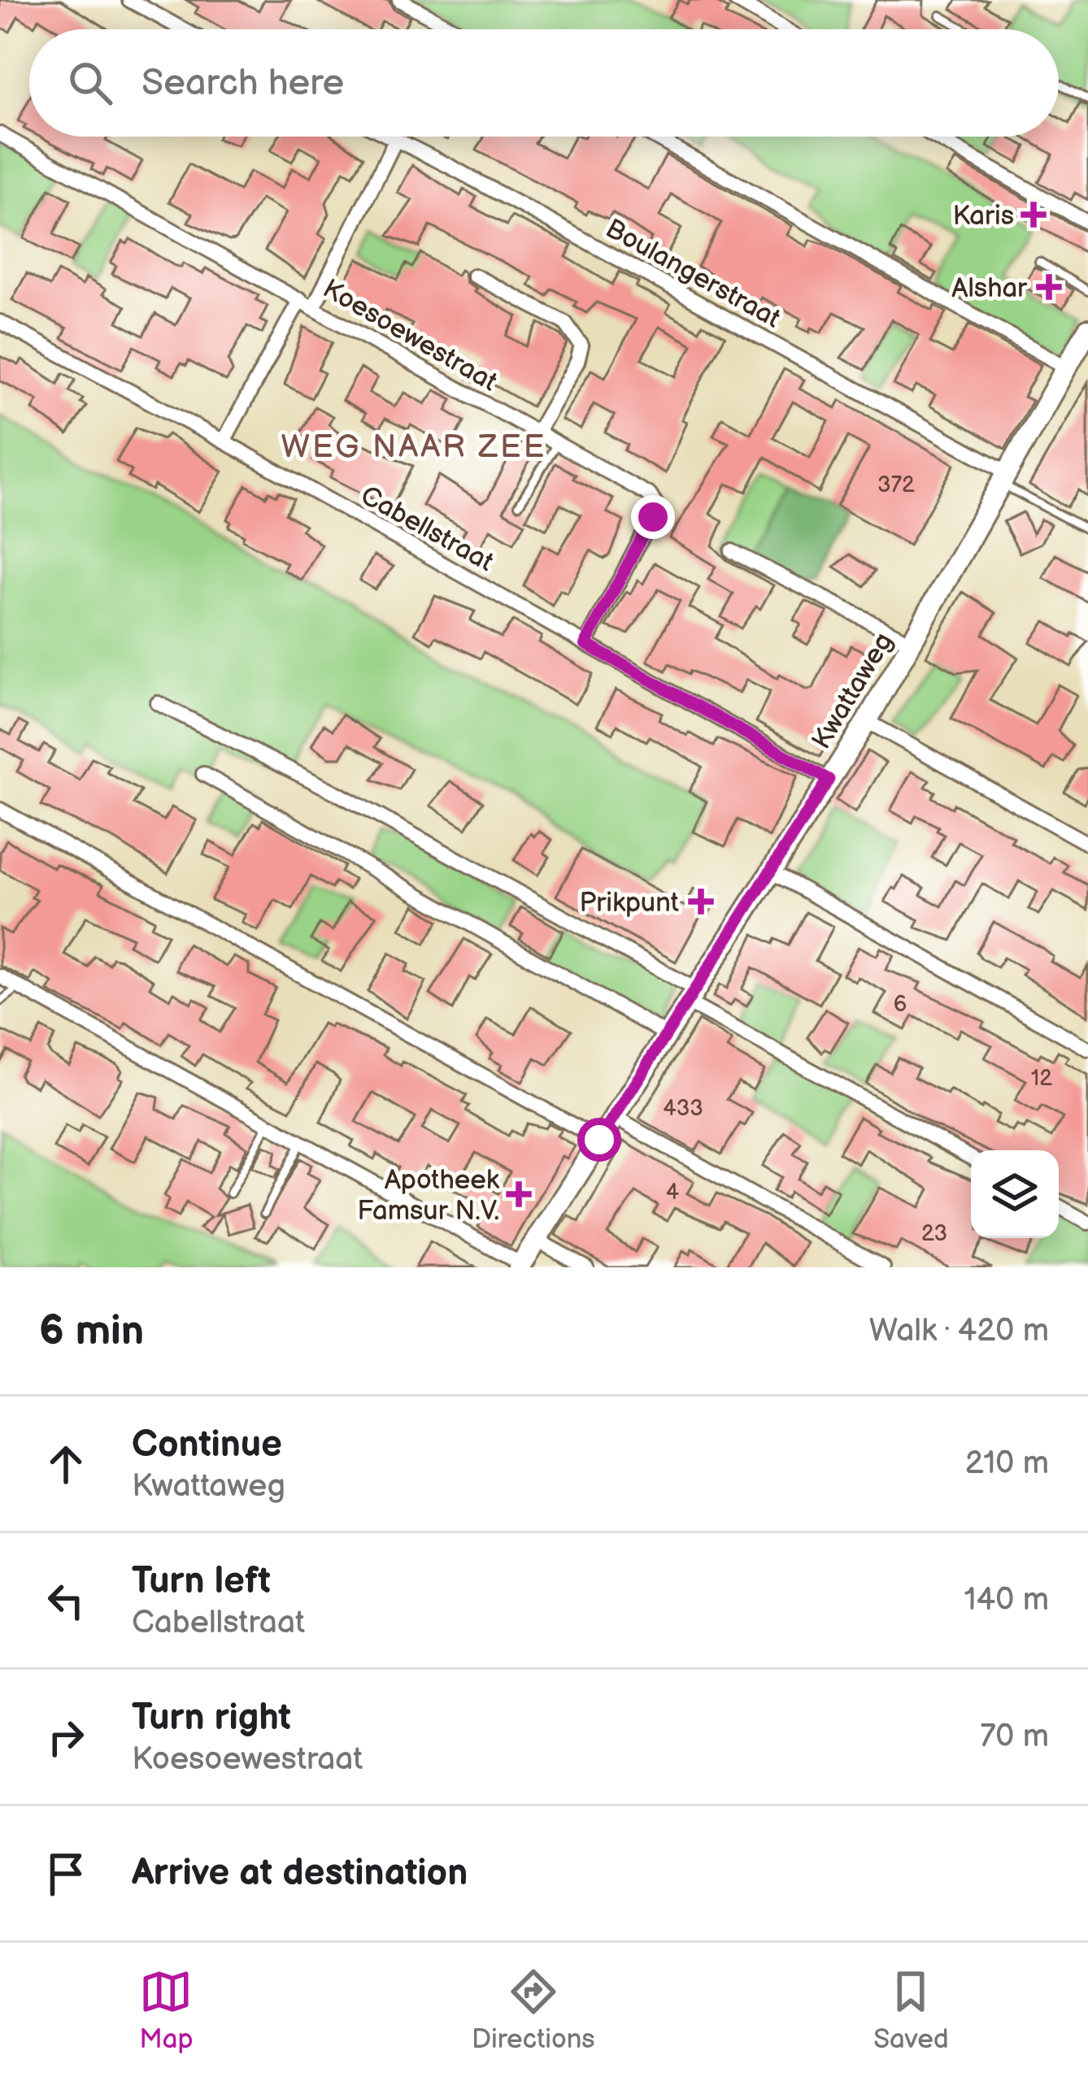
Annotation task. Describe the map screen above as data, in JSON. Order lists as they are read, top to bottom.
{
  "streets": {
    "main road": ["Kwattaweg"],
    "street": ["Boulangerstraat", "Koesoewestraat", "Cabellstraat"]
  },
  "crossings": [
    ["Boulangerstraat", "Kwattaweg"],
    ["Koesoewestraat", "Cabellstraat"],
    ["Cabellstraat", "Kwattaweg"]
  ],
  "districts": ["WEG NAAR ZEE"],
  "places": {
    "health": [
      "Karis",
      "Alshar",
      "Prikpunt",
      "Apotheek Famsur N.V."
    ]
  },
  "house_numbers": [
    "372",
    "6",
    "12",
    "433",
    "4",
    "23"
  ],
  "page": {
    "search": "Search here",
    "heading": ["6 min", "Walk · 420 m"],
    "list": [
      ["Continue", "Kwattaweg", "210 m"],
      ["Turn left", "Cabellstraat", "140 m"],
      ["Turn right", "Koesoewestraat", "70 m"],
      "Arrive at destination"
    ],
    "nav": ["Map", "Directions", "Saved"]
  }
}
